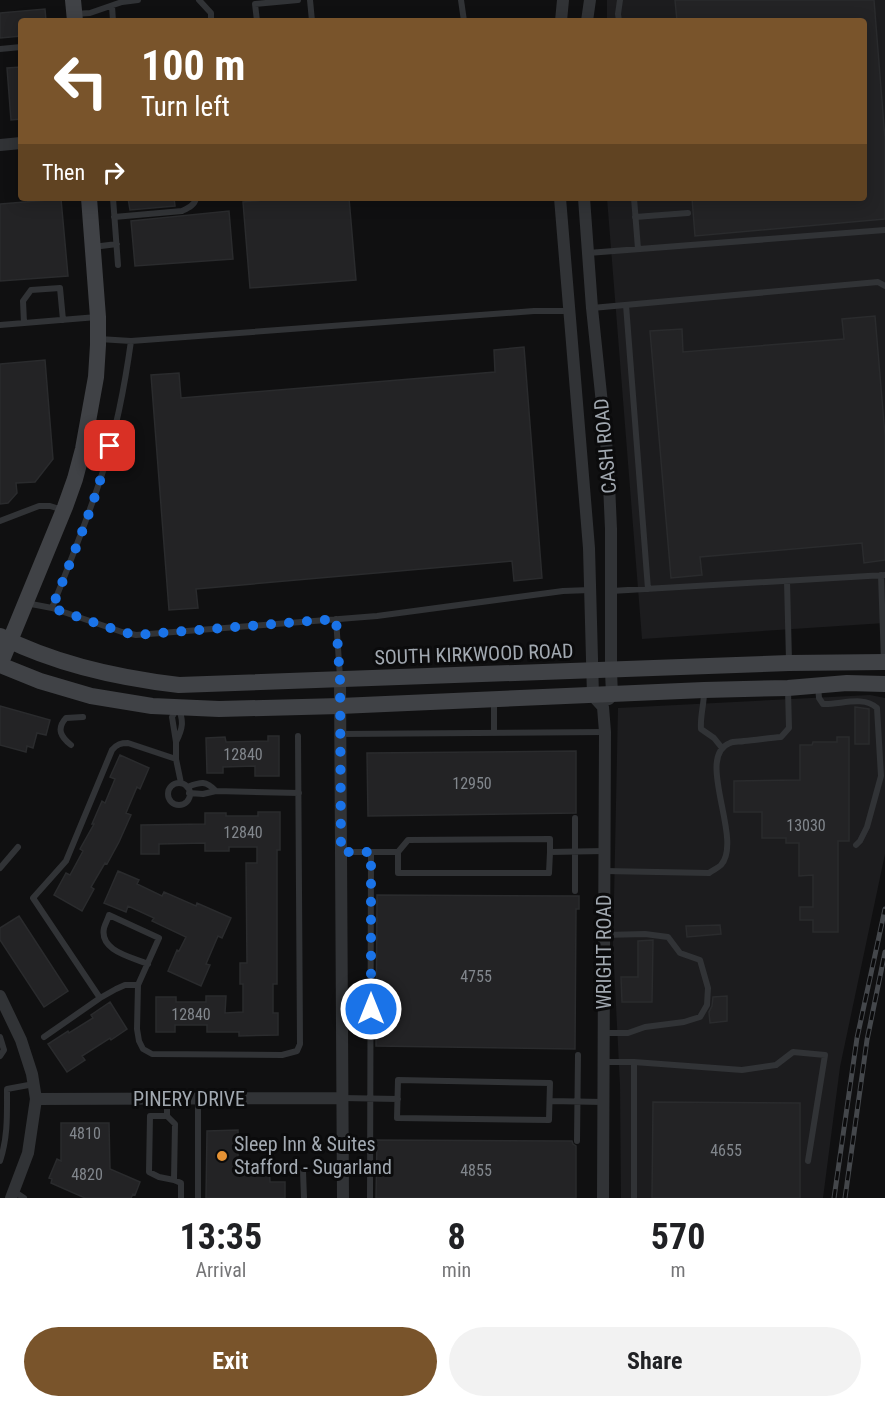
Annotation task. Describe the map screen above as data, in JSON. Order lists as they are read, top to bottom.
{
  "streets": {
    "main road": ["SOUTH KIRKWOOD ROAD"],
    "street": ["CASH ROAD", "WRIGHT ROAD", "PINERY DRIVE"]
  },
  "crossings": [
    ["CASH ROAD", "SOUTH KIRKWOOD ROAD"],
    ["CASH ROAD", "WRIGHT ROAD"],
    ["SOUTH KIRKWOOD ROAD", "WRIGHT ROAD"]
  ],
  "places": ["Sleep Inn & Suites Stafford - Sugarland"],
  "house_numbers": [
    "12840",
    "12950",
    "13030",
    "12840",
    "4755",
    "12840",
    "4810",
    "4655",
    "4855",
    "4820"
  ],
  "page": {
    "turn": ["100 m", "Turn left"],
    "then": "Then",
    "eta": [
      "13:35",
      "Arrival",
      "8",
      "min",
      "570",
      "m"
    ],
    "buttons": ["Exit", "Share"]
  }
}
